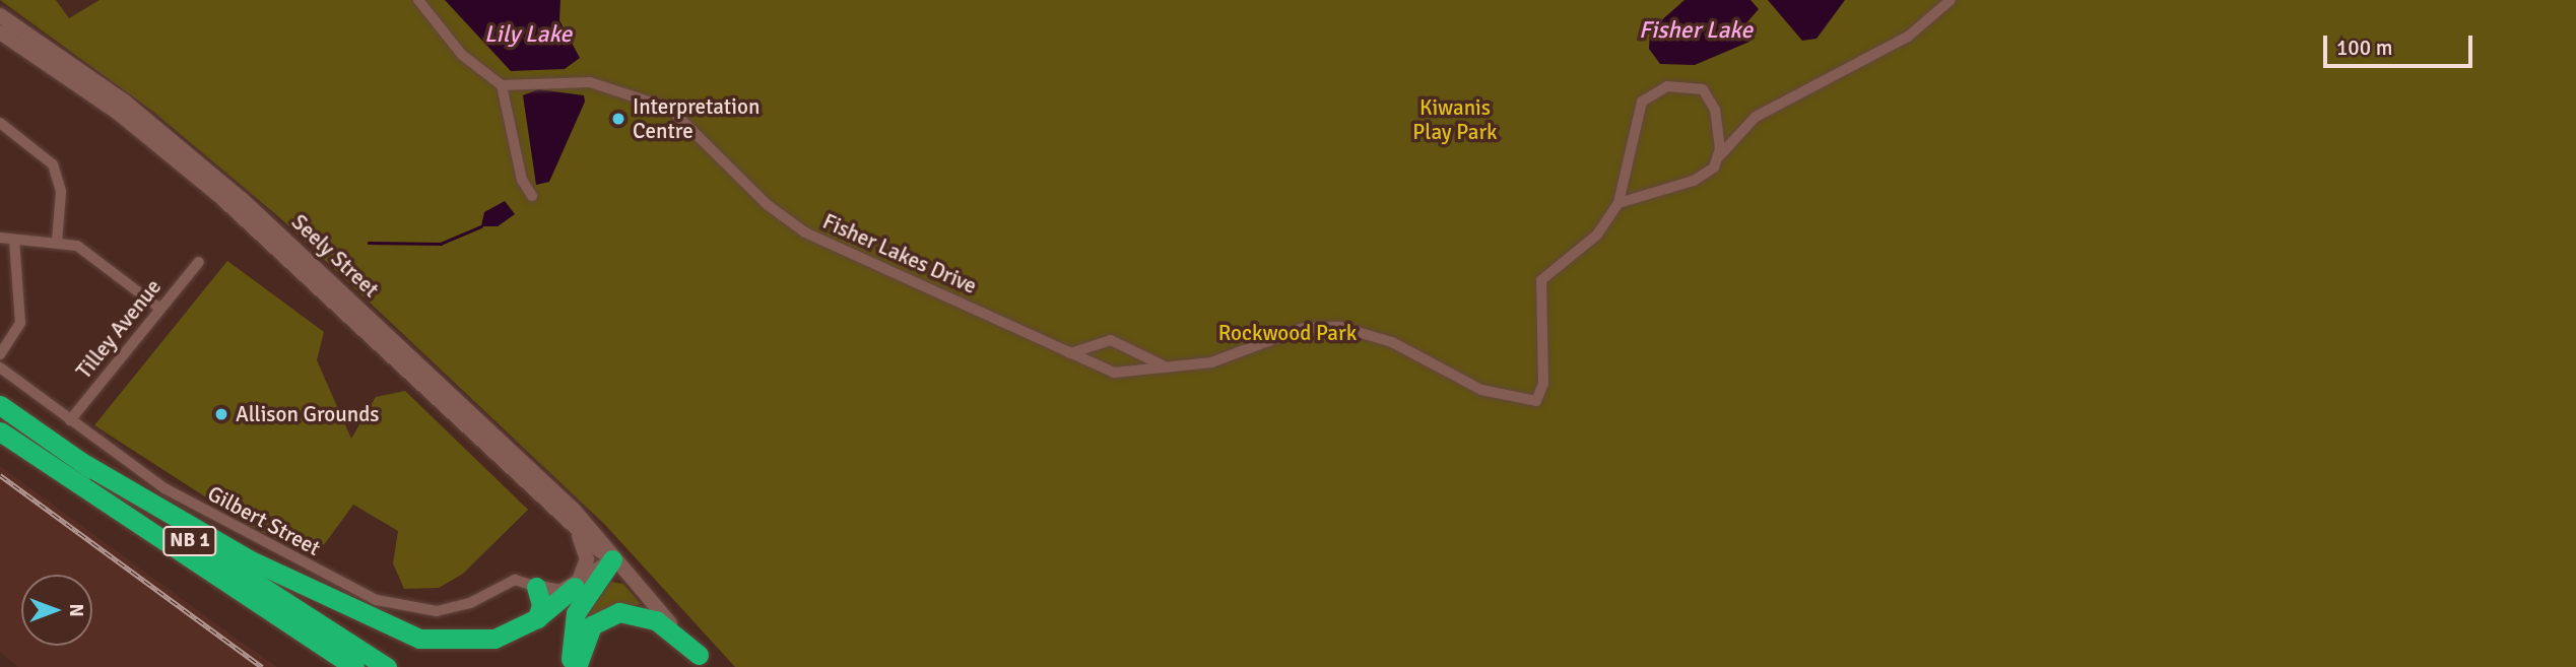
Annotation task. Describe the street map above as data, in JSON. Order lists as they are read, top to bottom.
{
  "streets": {
    "highway": ["NB 1"],
    "main road": ["Seely Street"],
    "street": ["Fisher Lakes Drive", "Tilley Avenue", "Gilbert Street"]
  },
  "crossings": [
    ["Tilley Avenue", "Gilbert Street"]
  ],
  "water": ["Fisher Lake", "Lily Lake"],
  "parks": ["Kiwanis Play Park", "Rockwood Park"],
  "places": ["Interpretation Centre", "Allison Grounds"],
  "scale_bar": "100 m",
  "north": "right"
}
